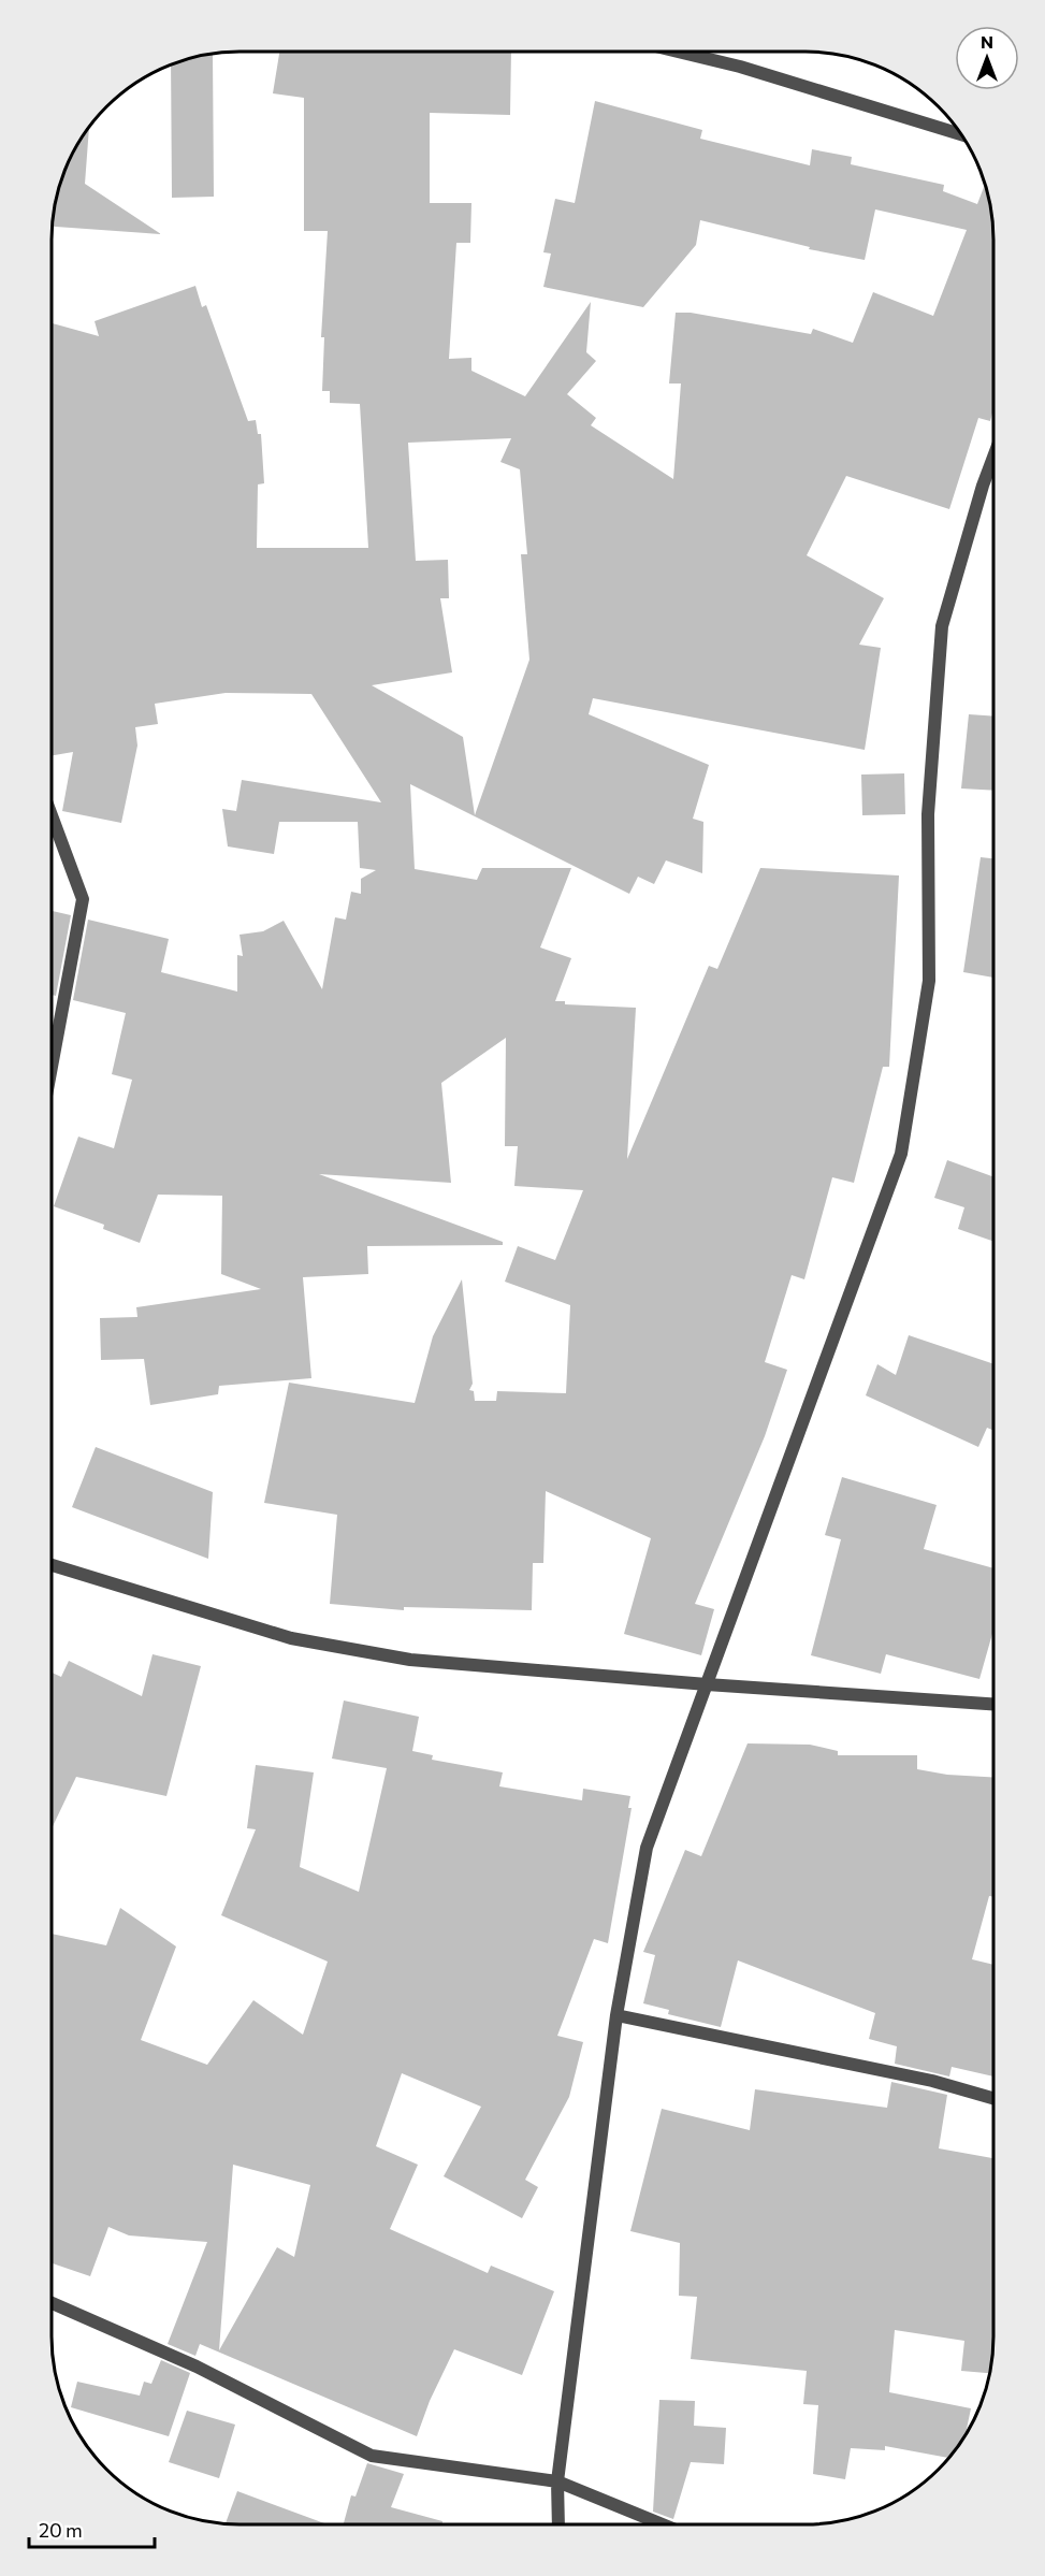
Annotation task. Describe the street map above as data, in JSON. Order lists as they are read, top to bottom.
{
  "scale_bar": "20 m",
  "north": "top"
}
